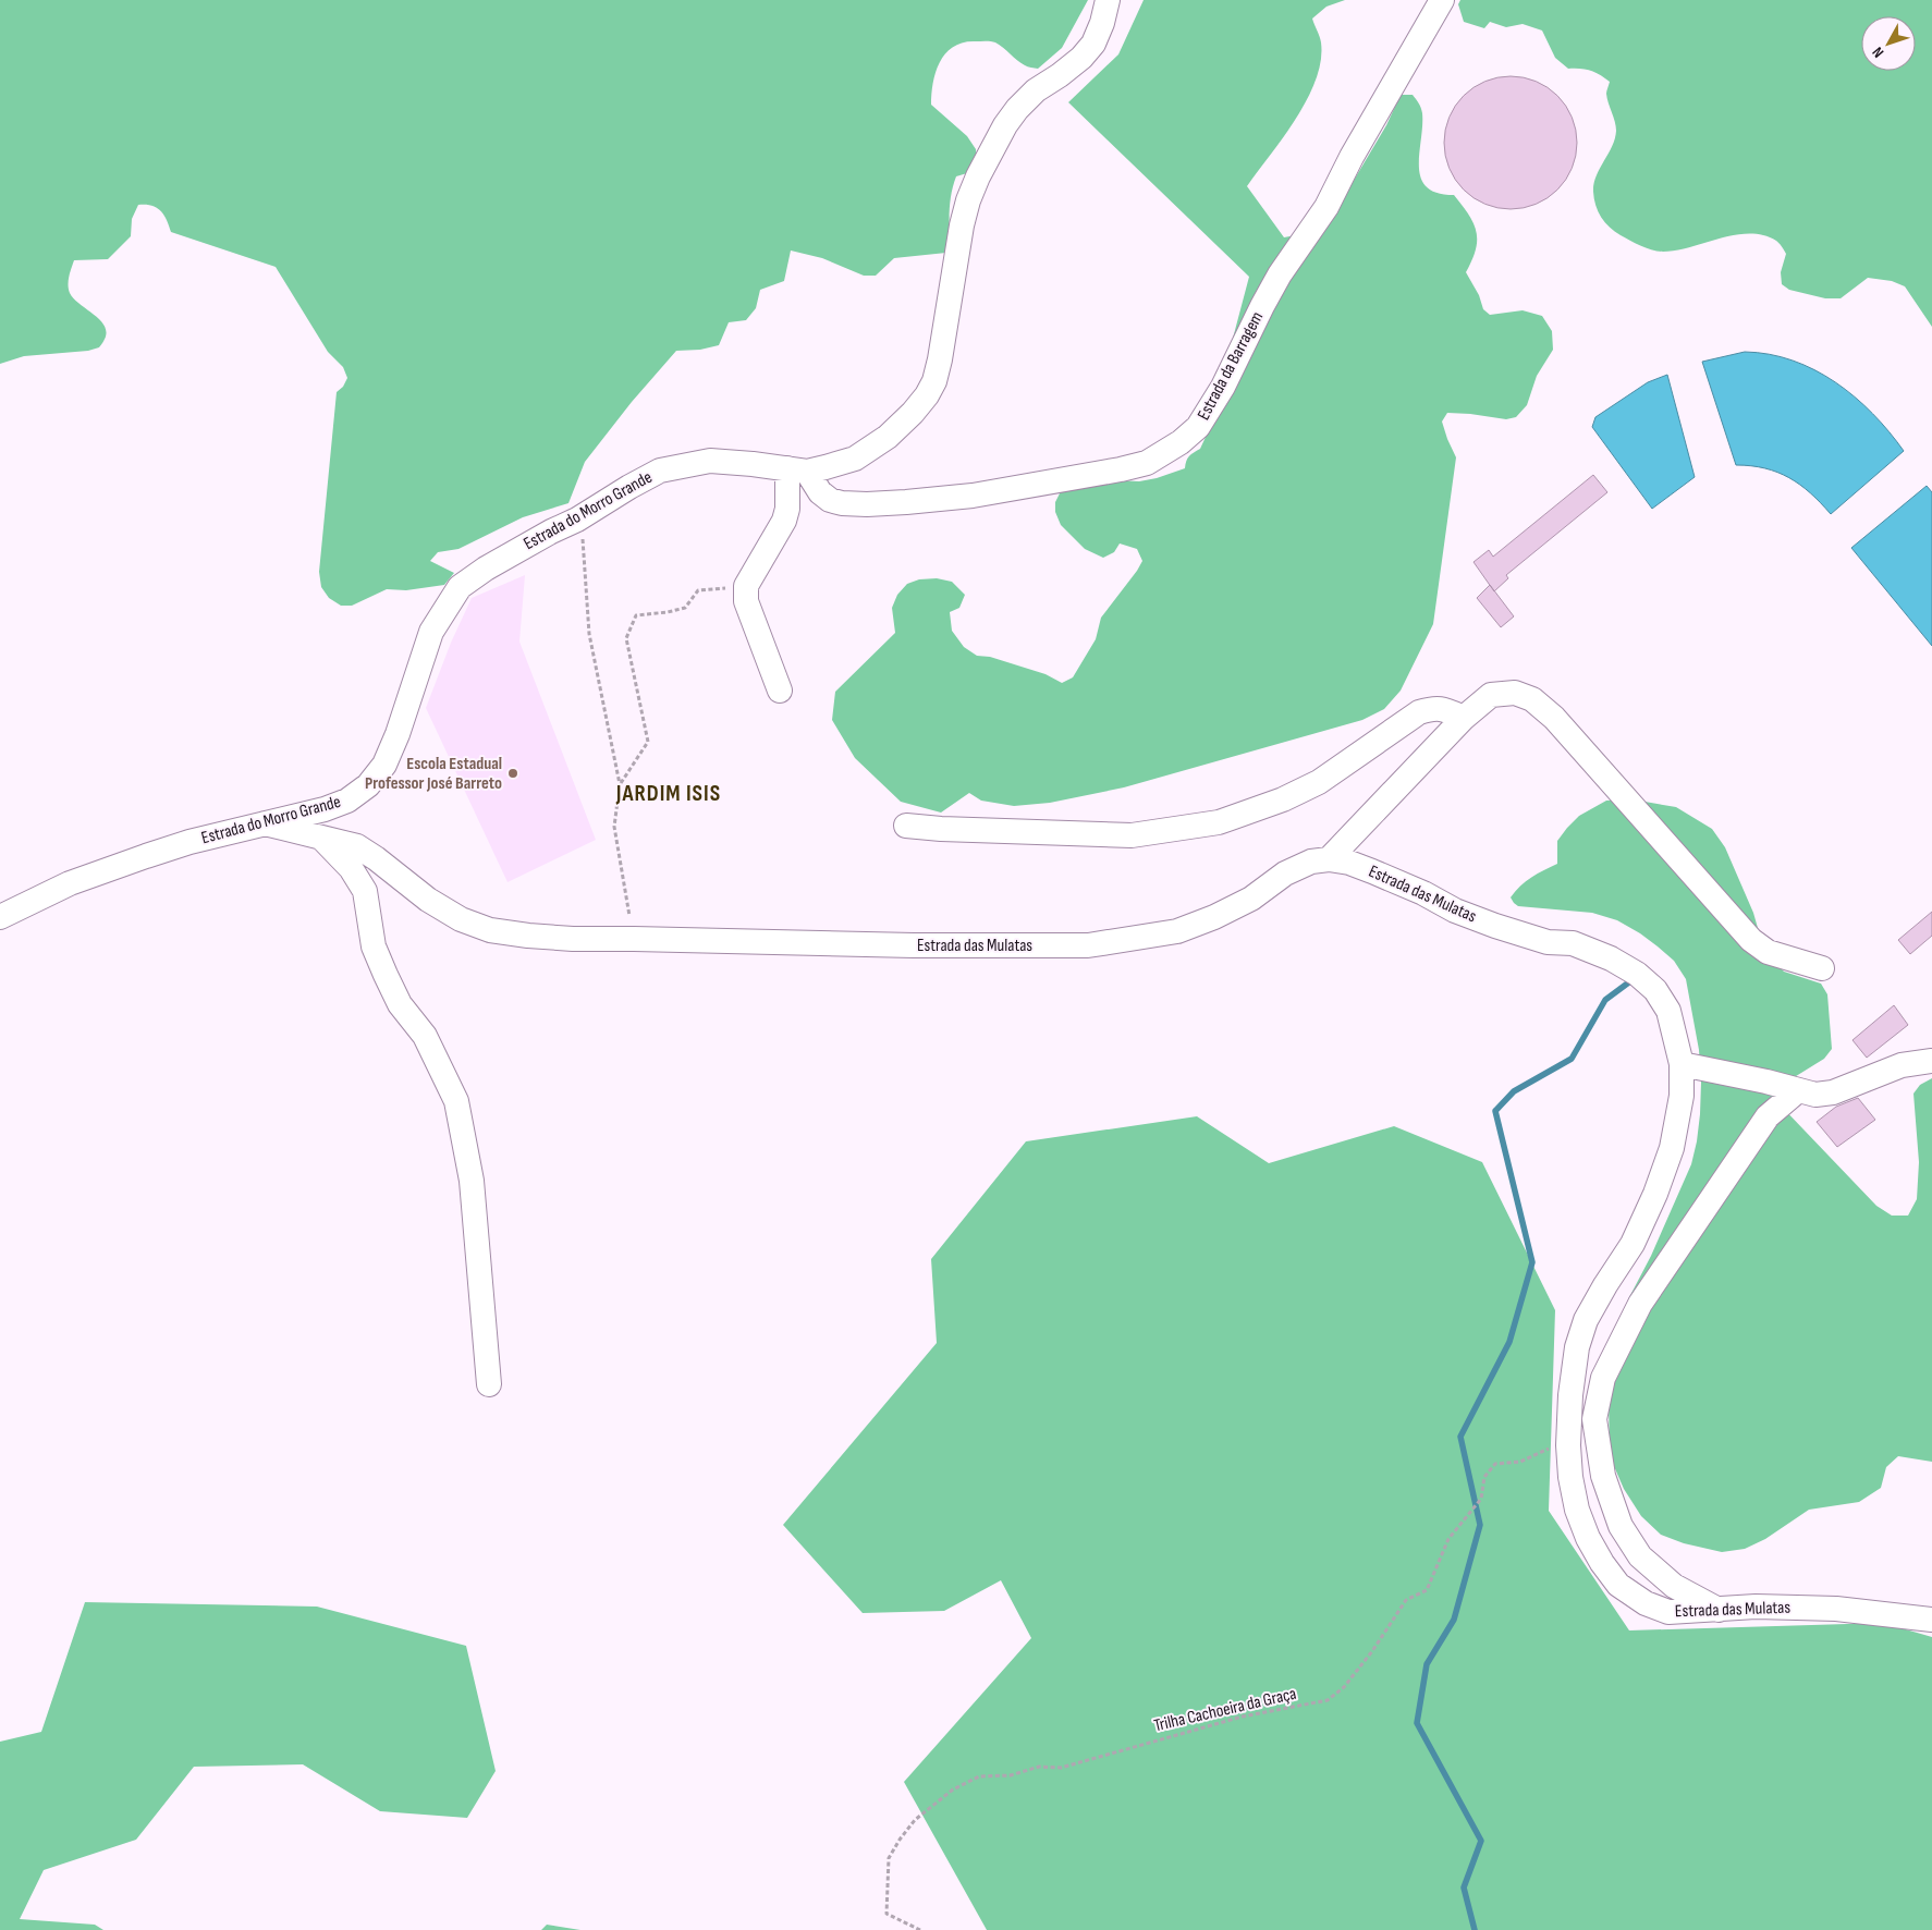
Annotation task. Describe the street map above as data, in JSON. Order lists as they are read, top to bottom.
{
  "streets": {
    "street": ["Estrada da Barragem", "Estrada do Morro Grande", "Estrada das Mulatas"],
    "path": ["Trilha Cachoeira da Graça"]
  },
  "crossings": [
    ["Estrada da Barragem", "Estrada do Morro Grande"],
    ["Estrada do Morro Grande", "Estrada das Mulatas"],
    ["Estrada das Mulatas", "Trilha Cachoeira da Graça"]
  ],
  "districts": ["JARDIM ISIS"],
  "places": ["Escola Estadual Professor José Barreto"],
  "north": "bottom left"
}
